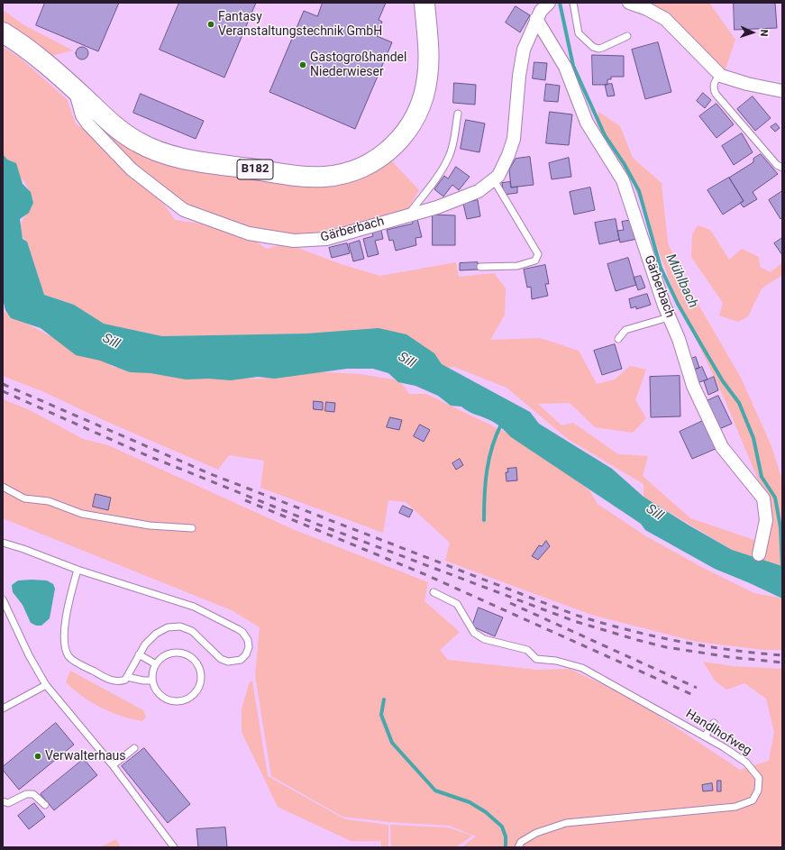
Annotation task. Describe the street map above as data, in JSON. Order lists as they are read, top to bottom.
{
  "streets": {
    "main road": ["B182"],
    "street": ["Gärberbach"],
    "lane": ["Handlhofweg"]
  },
  "crossings": [
    ["B182", "Gärberbach"]
  ],
  "water": ["Mühlbach", "Sill"],
  "places": ["Fantasy Veranstaltungstechnik GmbH", "Gastogroßhandel Niederwieser", "Verwalterhaus"],
  "north": "right"
}
